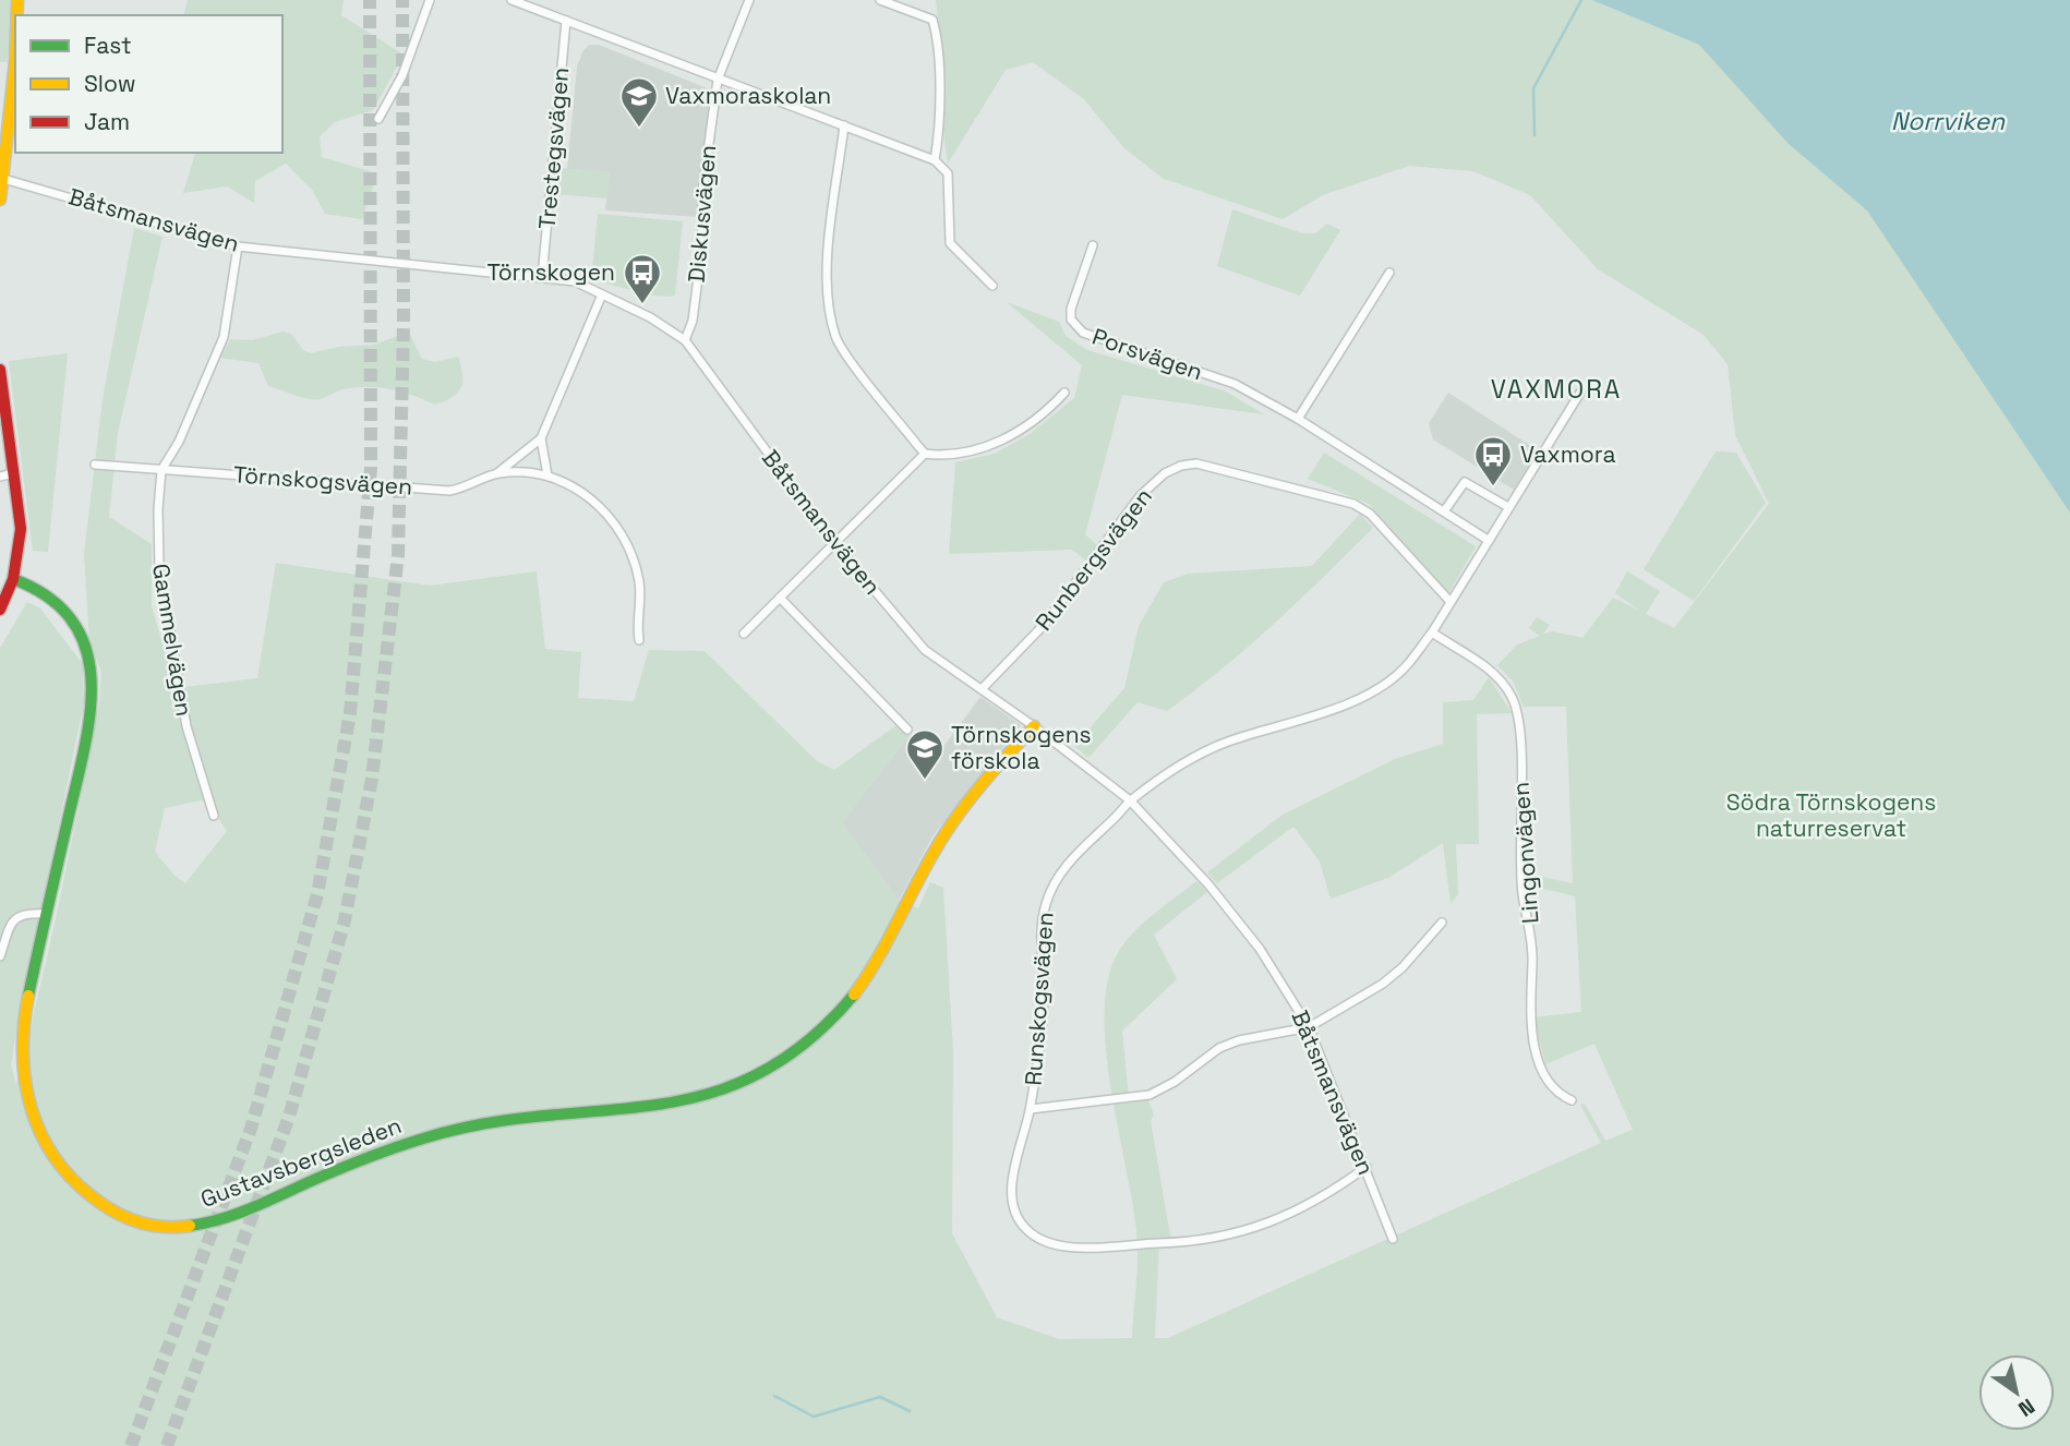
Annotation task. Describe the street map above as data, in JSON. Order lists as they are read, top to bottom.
{
  "streets": {
    "street": [
      "Trestegsvägen",
      "Diskusvägen",
      "Båtsmansvägen",
      "Porsvägen",
      "Törnskogsvägen",
      "Runbergsvägen",
      "Gammelvägen",
      "Lingonvägen",
      "Runskogsvägen",
      "Gustavsbergsleden"
    ]
  },
  "crossings": [
    ["Trestegsvägen", "Båtsmansvägen"],
    ["Diskusvägen", "Båtsmansvägen"],
    ["Båtsmansvägen", "Runbergsvägen"],
    ["Båtsmansvägen", "Gammelvägen"],
    ["Båtsmansvägen", "Runskogsvägen"],
    ["Båtsmansvägen", "Gustavsbergsleden"],
    ["Porsvägen", "Runskogsvägen"],
    ["Törnskogsvägen", "Gammelvägen"],
    ["Runbergsvägen", "Runskogsvägen"],
    ["Lingonvägen", "Runskogsvägen"]
  ],
  "districts": ["VAXMORA"],
  "water": ["Norrviken"],
  "parks": ["Södra Törnskogens naturreservat"],
  "places": {
    "school or university": ["Vaxmoraskolan", "Törnskogens förskola"],
    "bus stop": ["Törnskogen", "Vaxmora"]
  },
  "legend": ["Fast", "Slow", "Jam"],
  "north": "bottom right"
}
